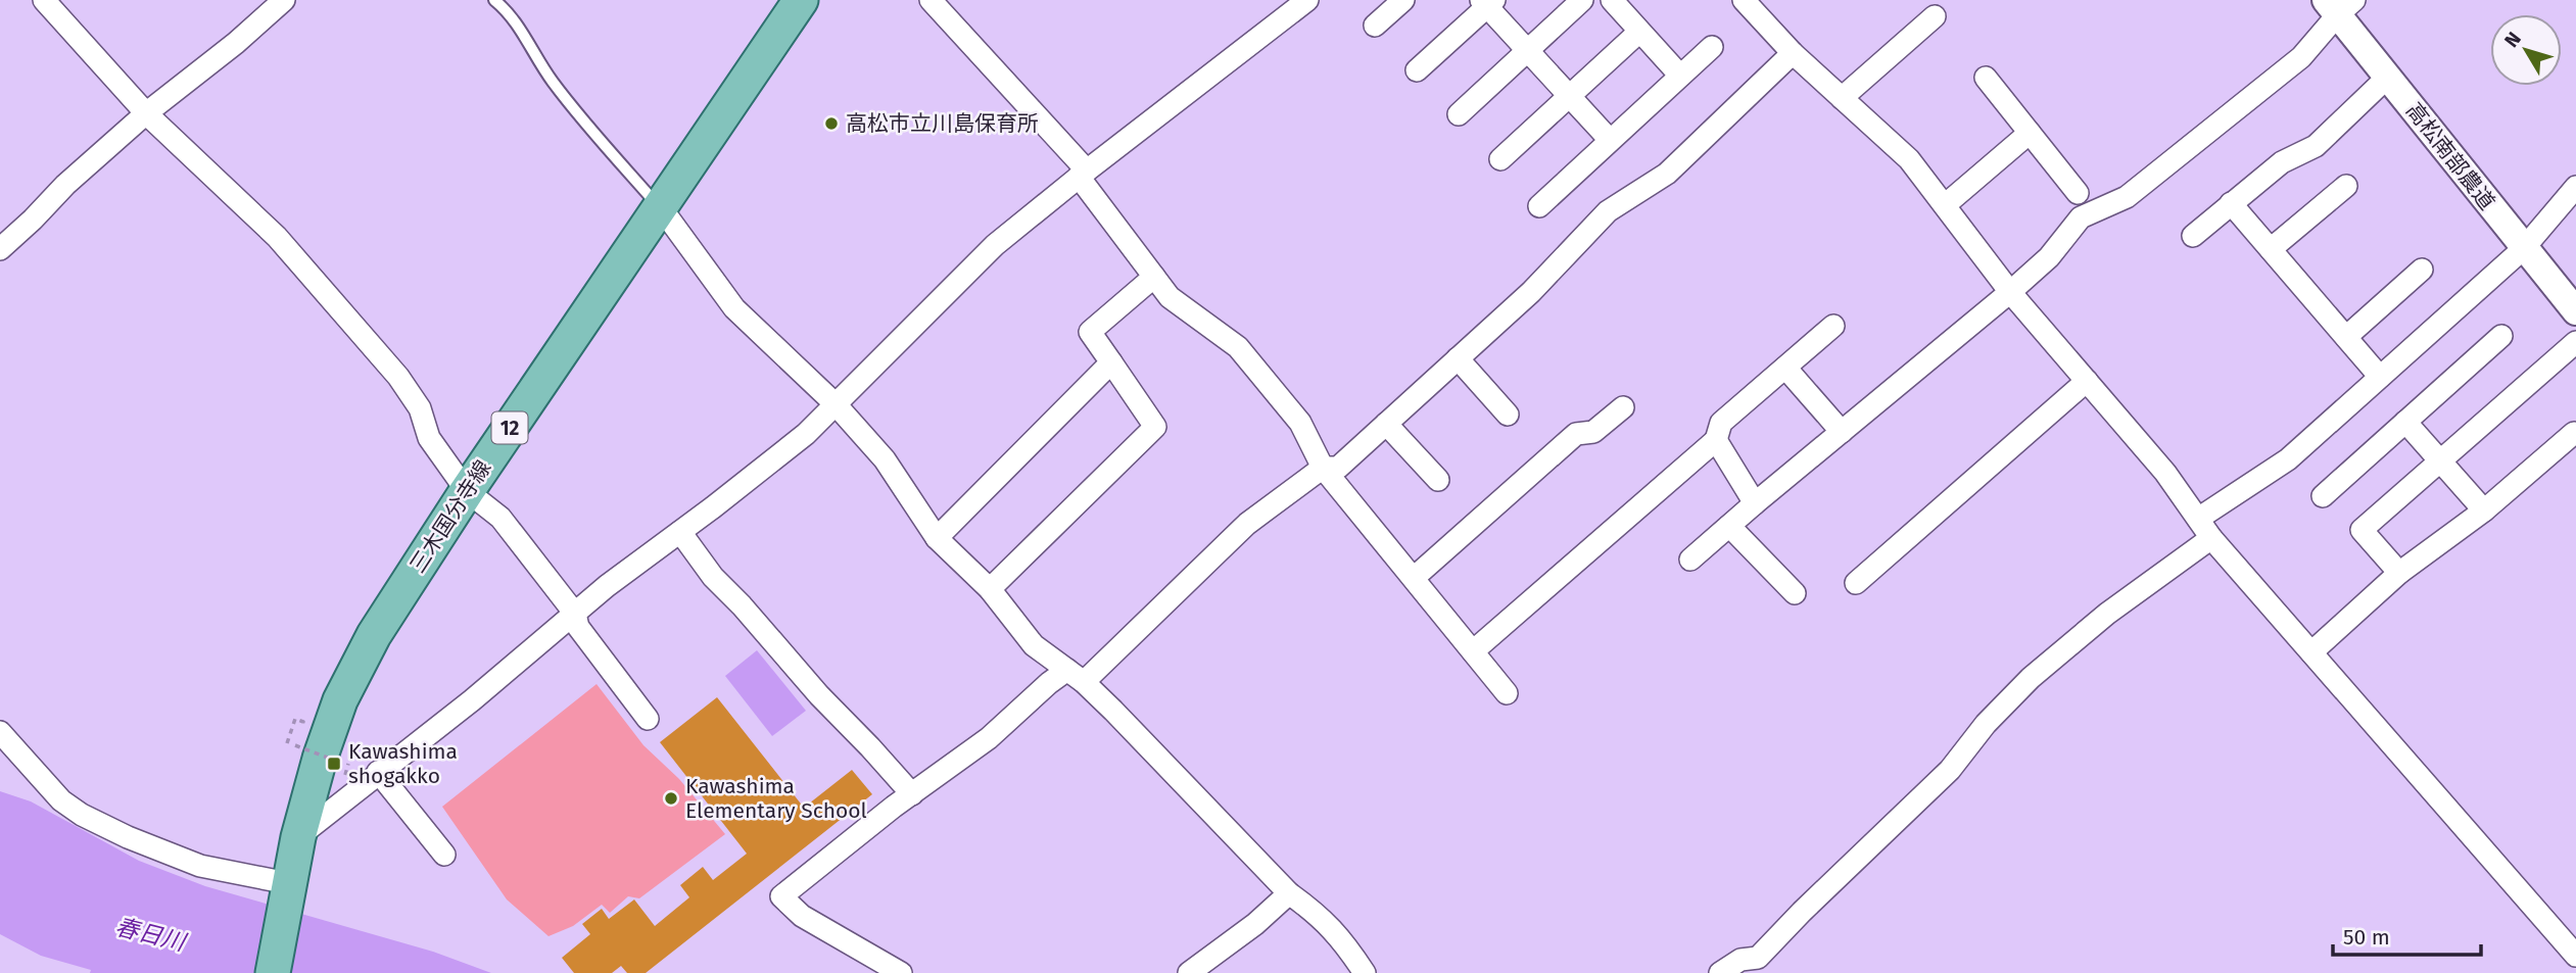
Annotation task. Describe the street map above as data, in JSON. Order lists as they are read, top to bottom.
{
  "streets": {
    "main road": ["12", "三木国分寺線"],
    "street": ["高松南部農道"]
  },
  "water": ["春日川"],
  "places": {
    "other": ["高松市立川島保育所", "Kawashima Elementary School"],
    "transit": ["Kawashima shogakko"]
  },
  "scale_bar": "50 m",
  "north": "top left"
}
